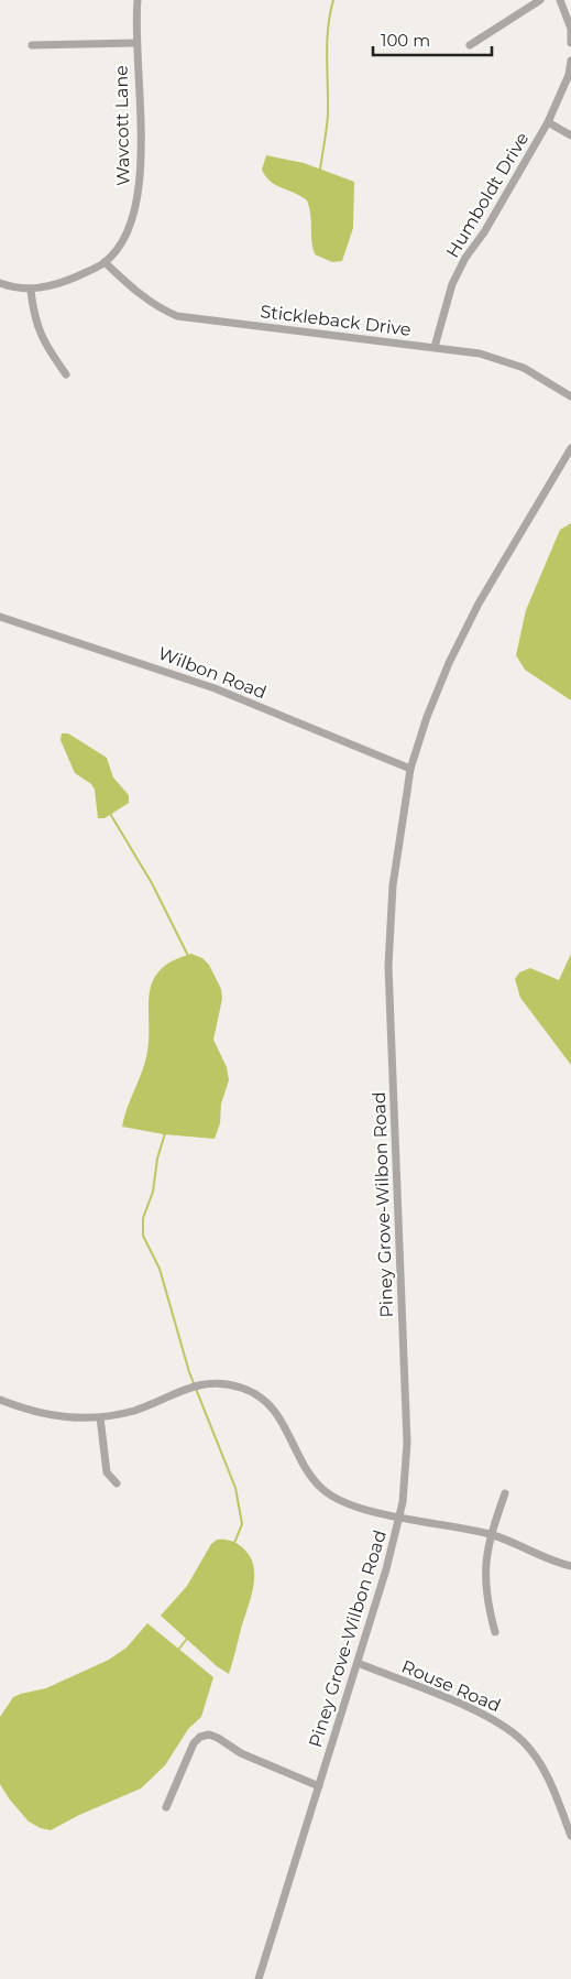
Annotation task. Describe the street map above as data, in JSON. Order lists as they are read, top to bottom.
{
  "streets": {
    "street": [
      "Wavcott Lane",
      "Humboldt Drive",
      "Stickleback Drive",
      "Wilbon Road",
      "Piney Grove-Wilbon Road",
      "Rouse Road"
    ]
  },
  "crossings": [
    ["Wavcott Lane", "Stickleback Drive"],
    ["Humboldt Drive", "Stickleback Drive"],
    ["Wilbon Road", "Piney Grove-Wilbon Road"],
    ["Piney Grove-Wilbon Road", "Rouse Road"]
  ],
  "scale_bar": "100 m"
}
